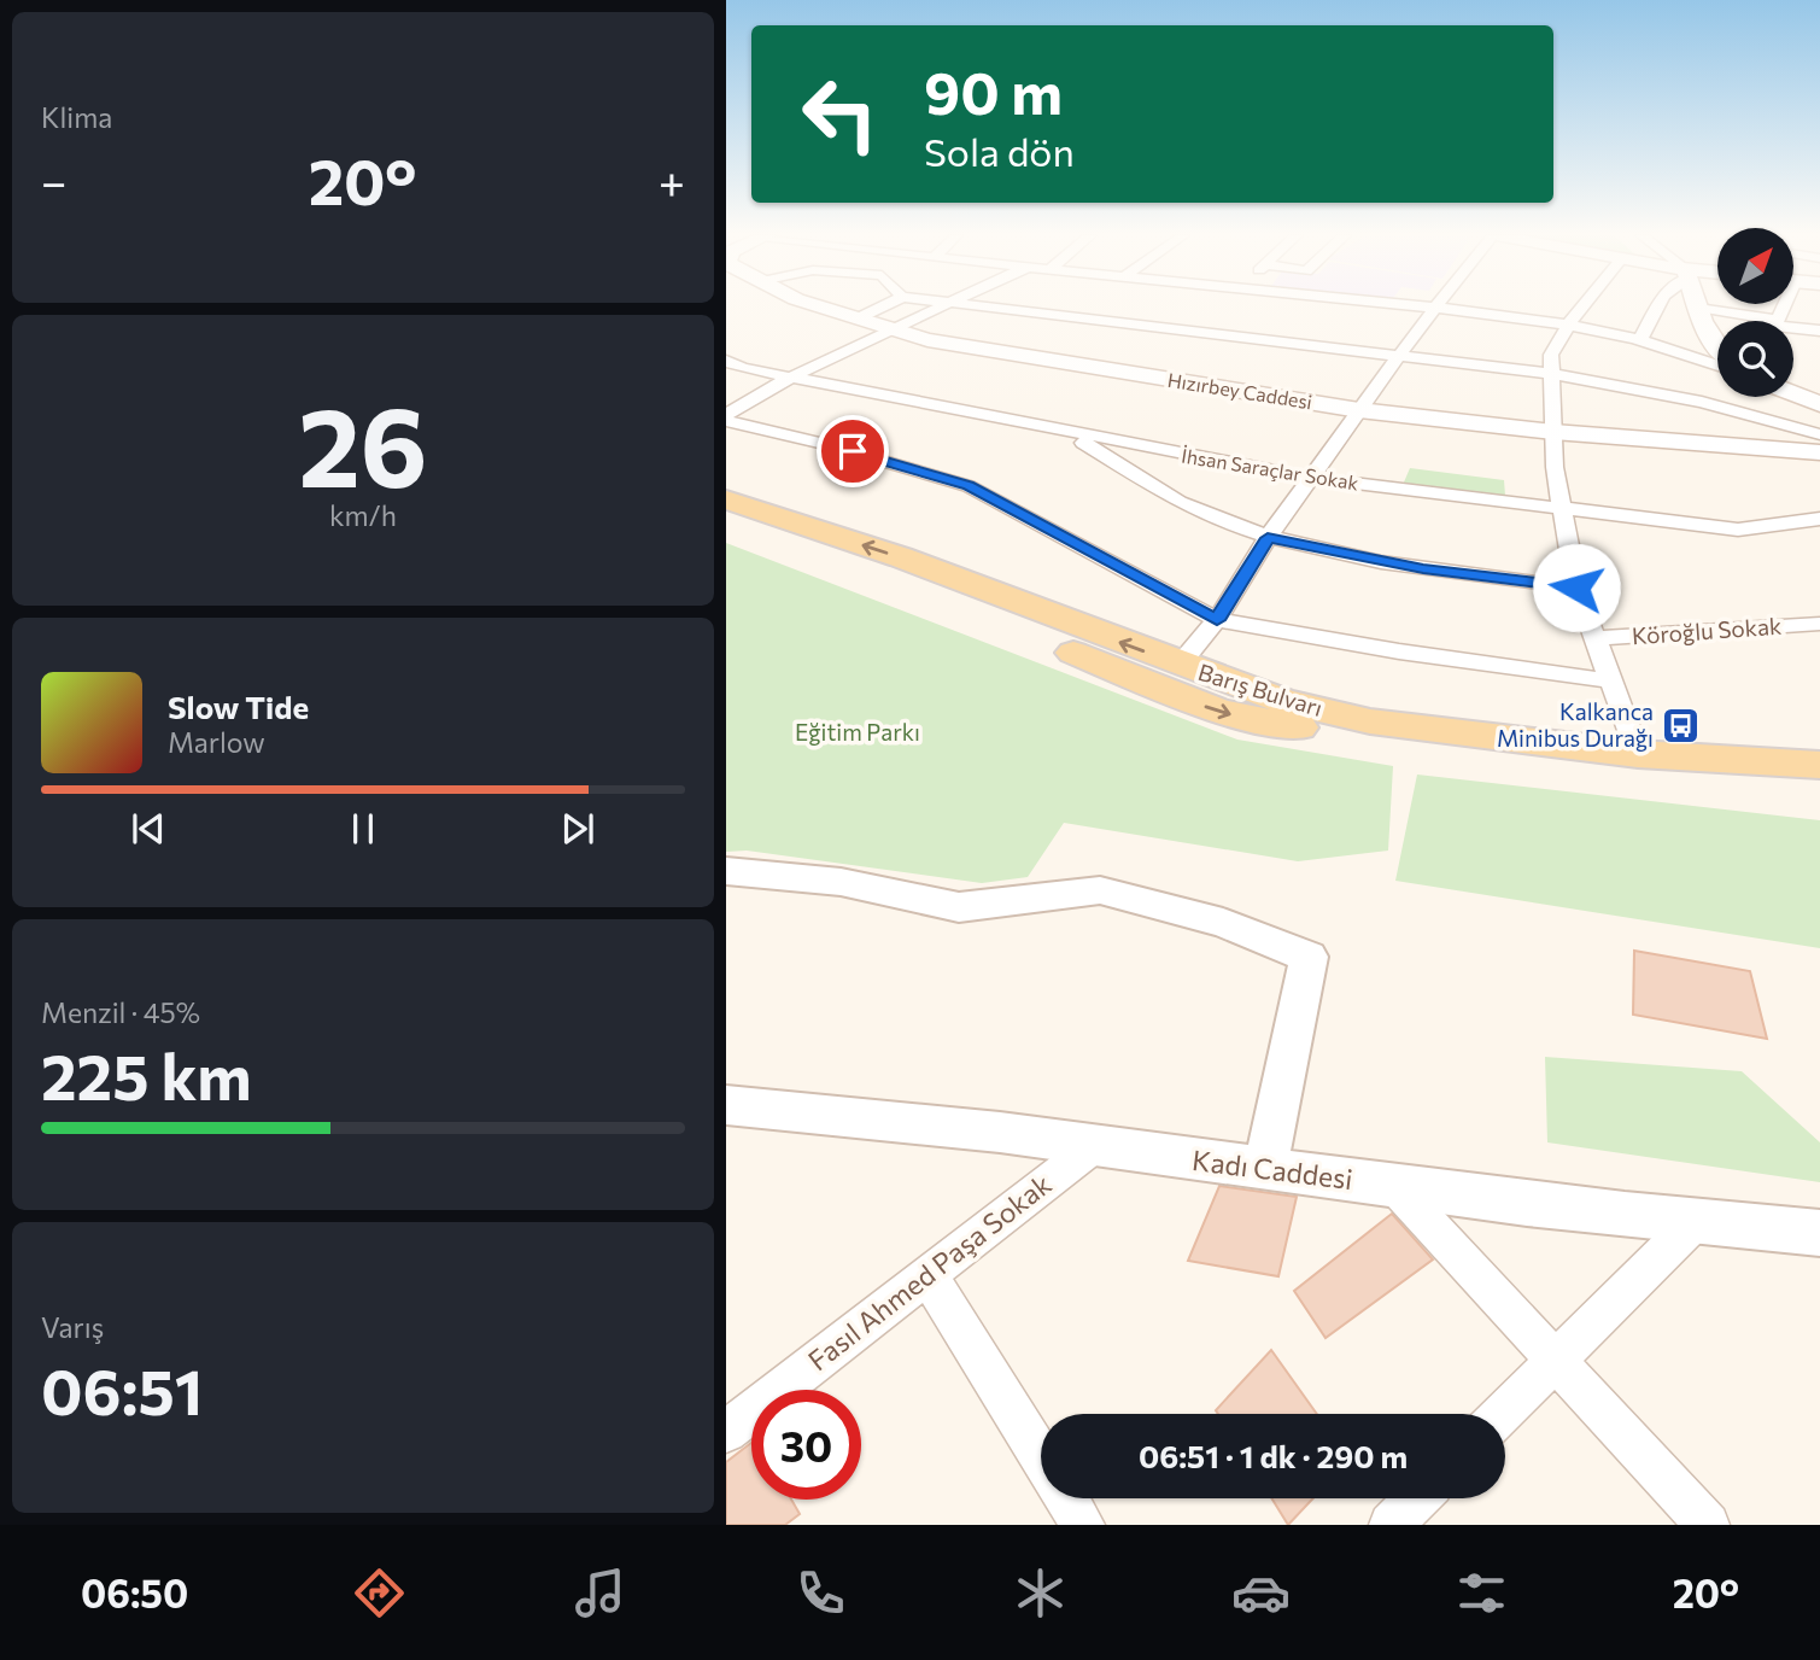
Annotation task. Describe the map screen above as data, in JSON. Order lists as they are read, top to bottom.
{
  "streets": {
    "main road": ["Hızırbey Caddesi", "Barış Bulvarı"],
    "street": [
      "İhsan Saraçlar Sokak",
      "Köroğlu Sokak",
      "Kadı Caddesi",
      "Fasıl Ahmed Paşa Sokak"
    ]
  },
  "crossings": [
    ["Kadı Caddesi", "Fasıl Ahmed Paşa Sokak"]
  ],
  "parks": ["Eğitim Parkı"],
  "places": {
    "bus stop": ["Kalkanca Minibus Durağı"]
  },
  "north": "top right",
  "page": {
    "tile": [
      "Klima",
      ["26", "km/h"],
      ["Menzil · 45%", "225 km"],
      ["Varış", "06:51"]
    ],
    "turn": ["90 m", "Sola dön"],
    "heat": ["−", "20°", "+"],
    "song": ["Slow Tide", "Marlow"],
    "limit": "30",
    "trip": "06:51 · 1 dk · 290 m",
    "tabs": ["06:50", "20°"]
  }
}
